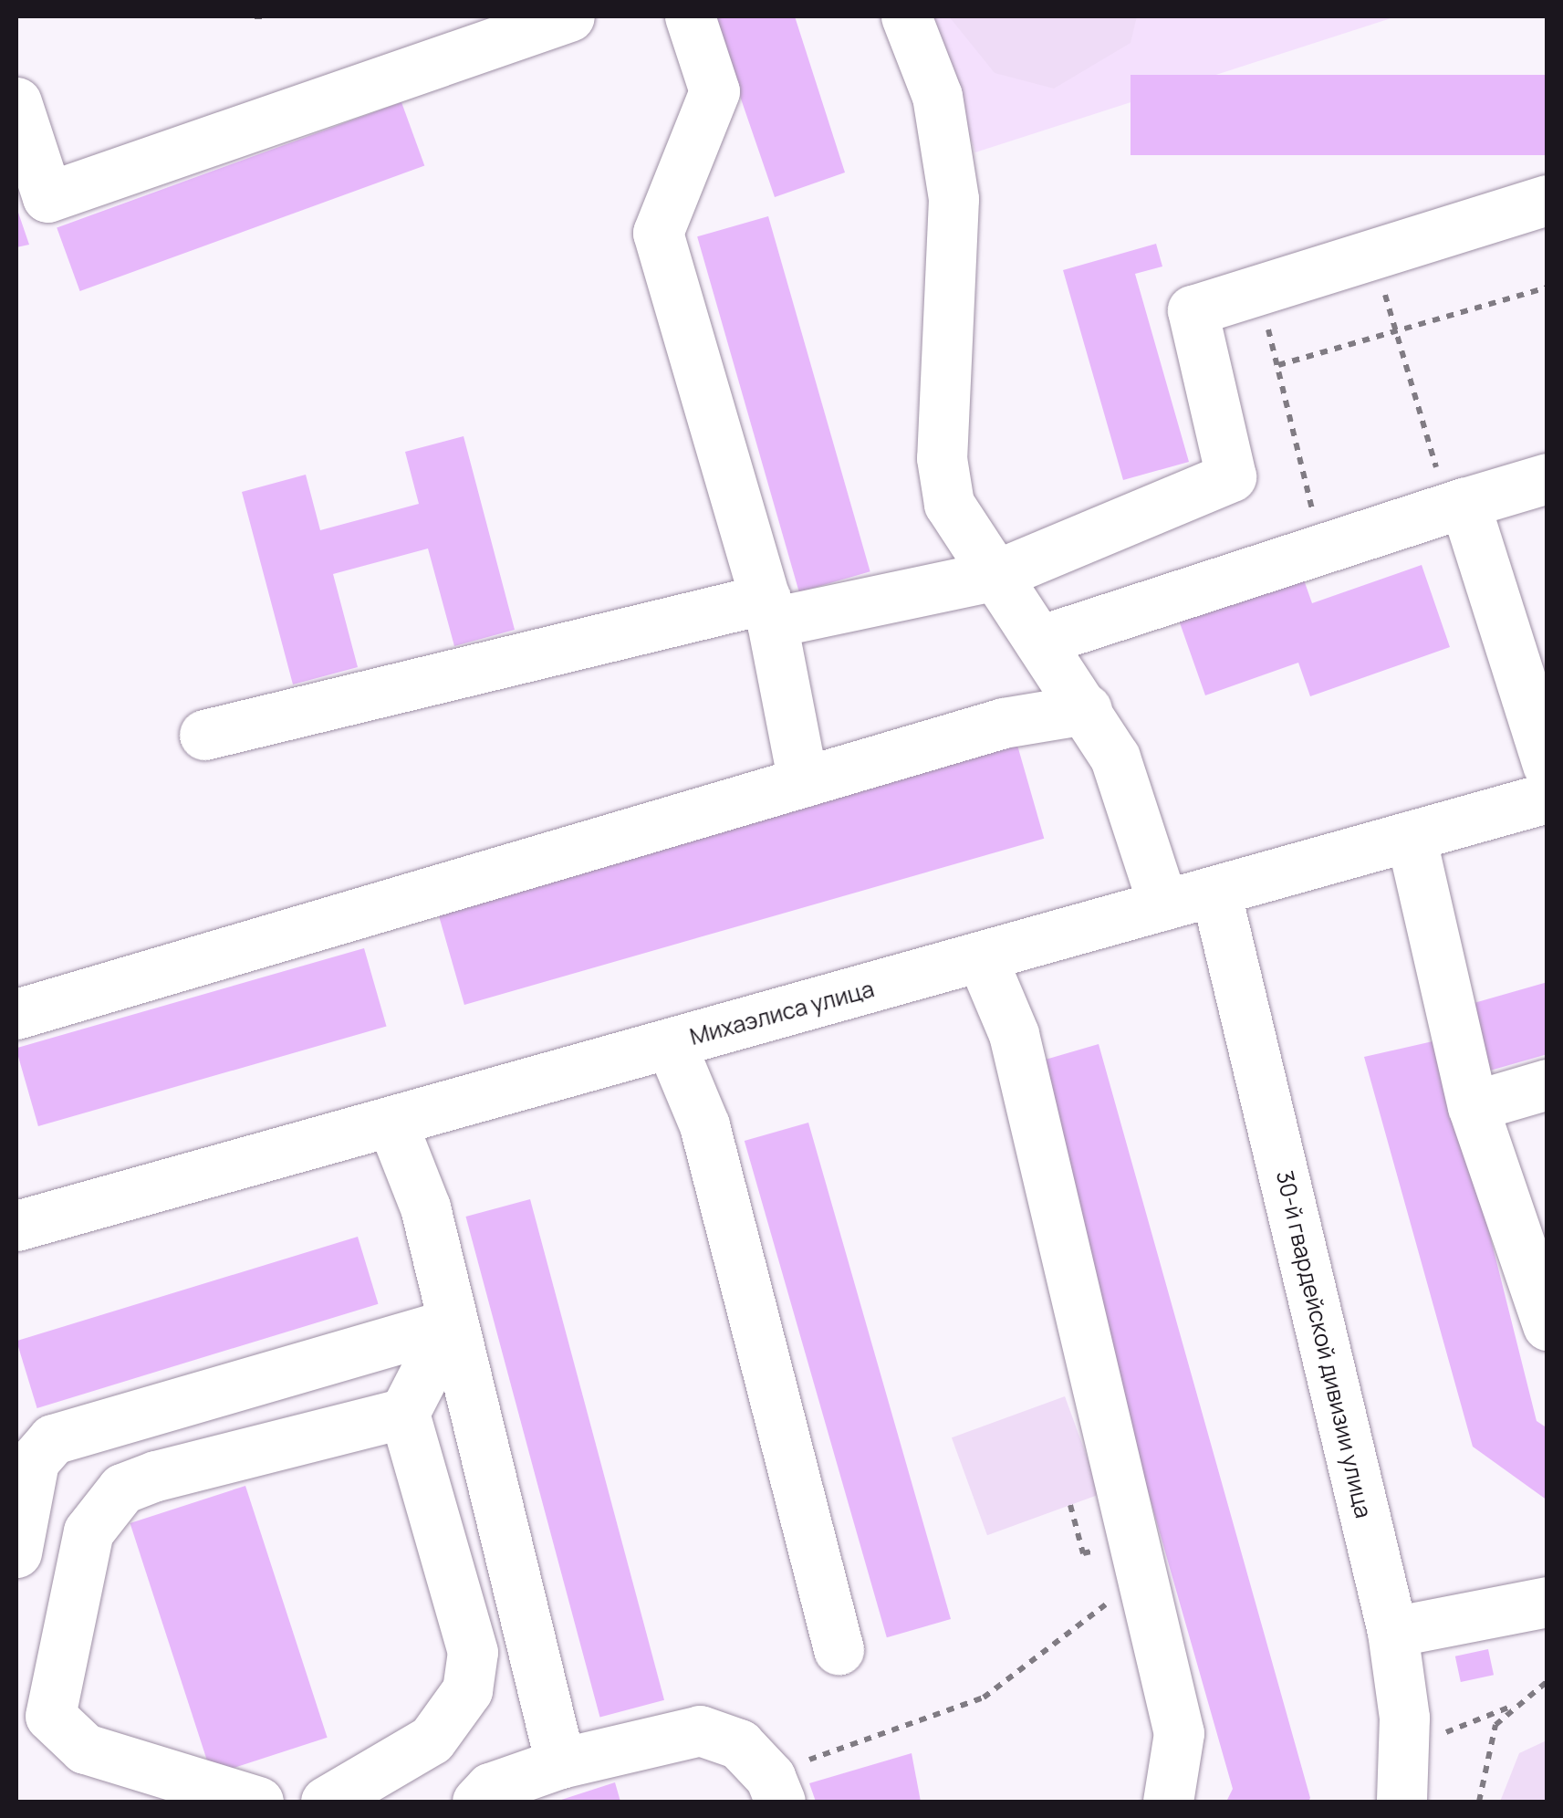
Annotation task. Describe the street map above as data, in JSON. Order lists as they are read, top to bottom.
{
  "streets": {
    "street": ["Михаэлиса улица", "30-й гвардейской дивизии улица"]
  },
  "crossings": [
    ["Михаэлиса улица", "30-й гвардейской дивизии улица"]
  ]
}
